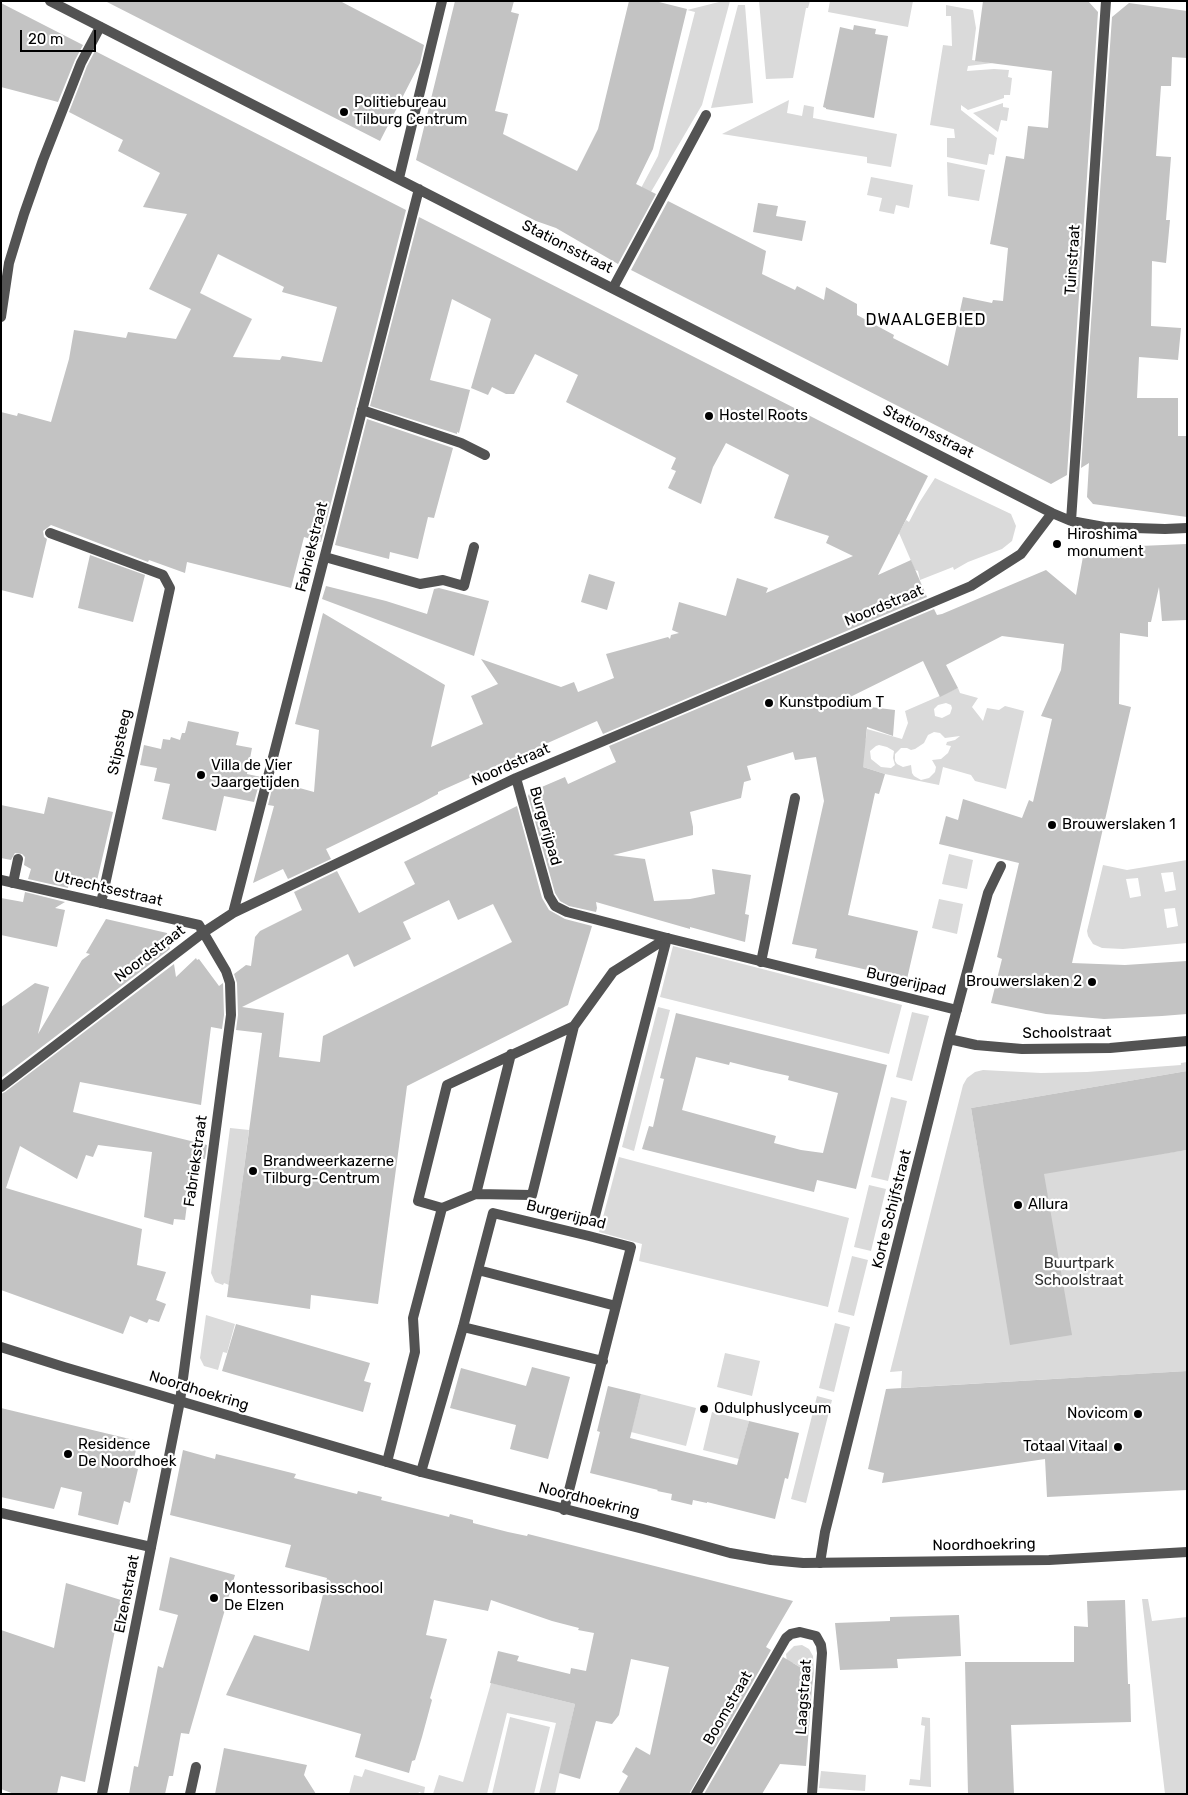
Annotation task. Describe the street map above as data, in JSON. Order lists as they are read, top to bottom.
{
  "streets": {
    "street": [
      "Stationsstraat",
      "Tuinstraat",
      "Fabriekstraat",
      "Noordstraat",
      "Stipsteeg",
      "Burgerijpad",
      "Utrechtsestraat",
      "Schoolstraat",
      "Korte Schijfstraat",
      "Noordhoekring",
      "Elzenstraat",
      "Laagstraat",
      "Boomstraat"
    ]
  },
  "crossings": [
    ["Stationsstraat", "Tuinstraat"],
    ["Stationsstraat", "Fabriekstraat"],
    ["Stationsstraat", "Noordstraat"],
    ["Fabriekstraat", "Noordstraat"],
    ["Fabriekstraat", "Utrechtsestraat"],
    ["Fabriekstraat", "Noordhoekring"],
    ["Fabriekstraat", "Elzenstraat"],
    ["Noordstraat", "Burgerijpad"],
    ["Noordstraat", "Utrechtsestraat"],
    ["Stipsteeg", "Utrechtsestraat"],
    ["Burgerijpad", "Korte Schijfstraat"],
    ["Burgerijpad", "Noordhoekring"],
    ["Schoolstraat", "Korte Schijfstraat"],
    ["Korte Schijfstraat", "Noordhoekring"],
    ["Noordhoekring", "Elzenstraat"],
    ["Laagstraat", "Boomstraat"]
  ],
  "districts": ["DWAALGEBIED"],
  "parks": ["Buurtpark Schoolstraat"],
  "places": [
    "Politiebureau Tilburg Centrum",
    "Hostel Roots",
    "Hiroshima monument",
    "Kunstpodium T",
    "Villa de Vier Jaargetijden",
    "Brouwerslaken 1",
    "Brouwerslaken 2",
    "Brandweerkazerne Tilburg-Centrum",
    "Allura",
    "Odulphuslyceum",
    "Novicom",
    "Totaal Vitaal",
    "Residence De Noordhoek",
    "Montessoribasisschool De Elzen"
  ],
  "scale_bar": "20 m"
}
